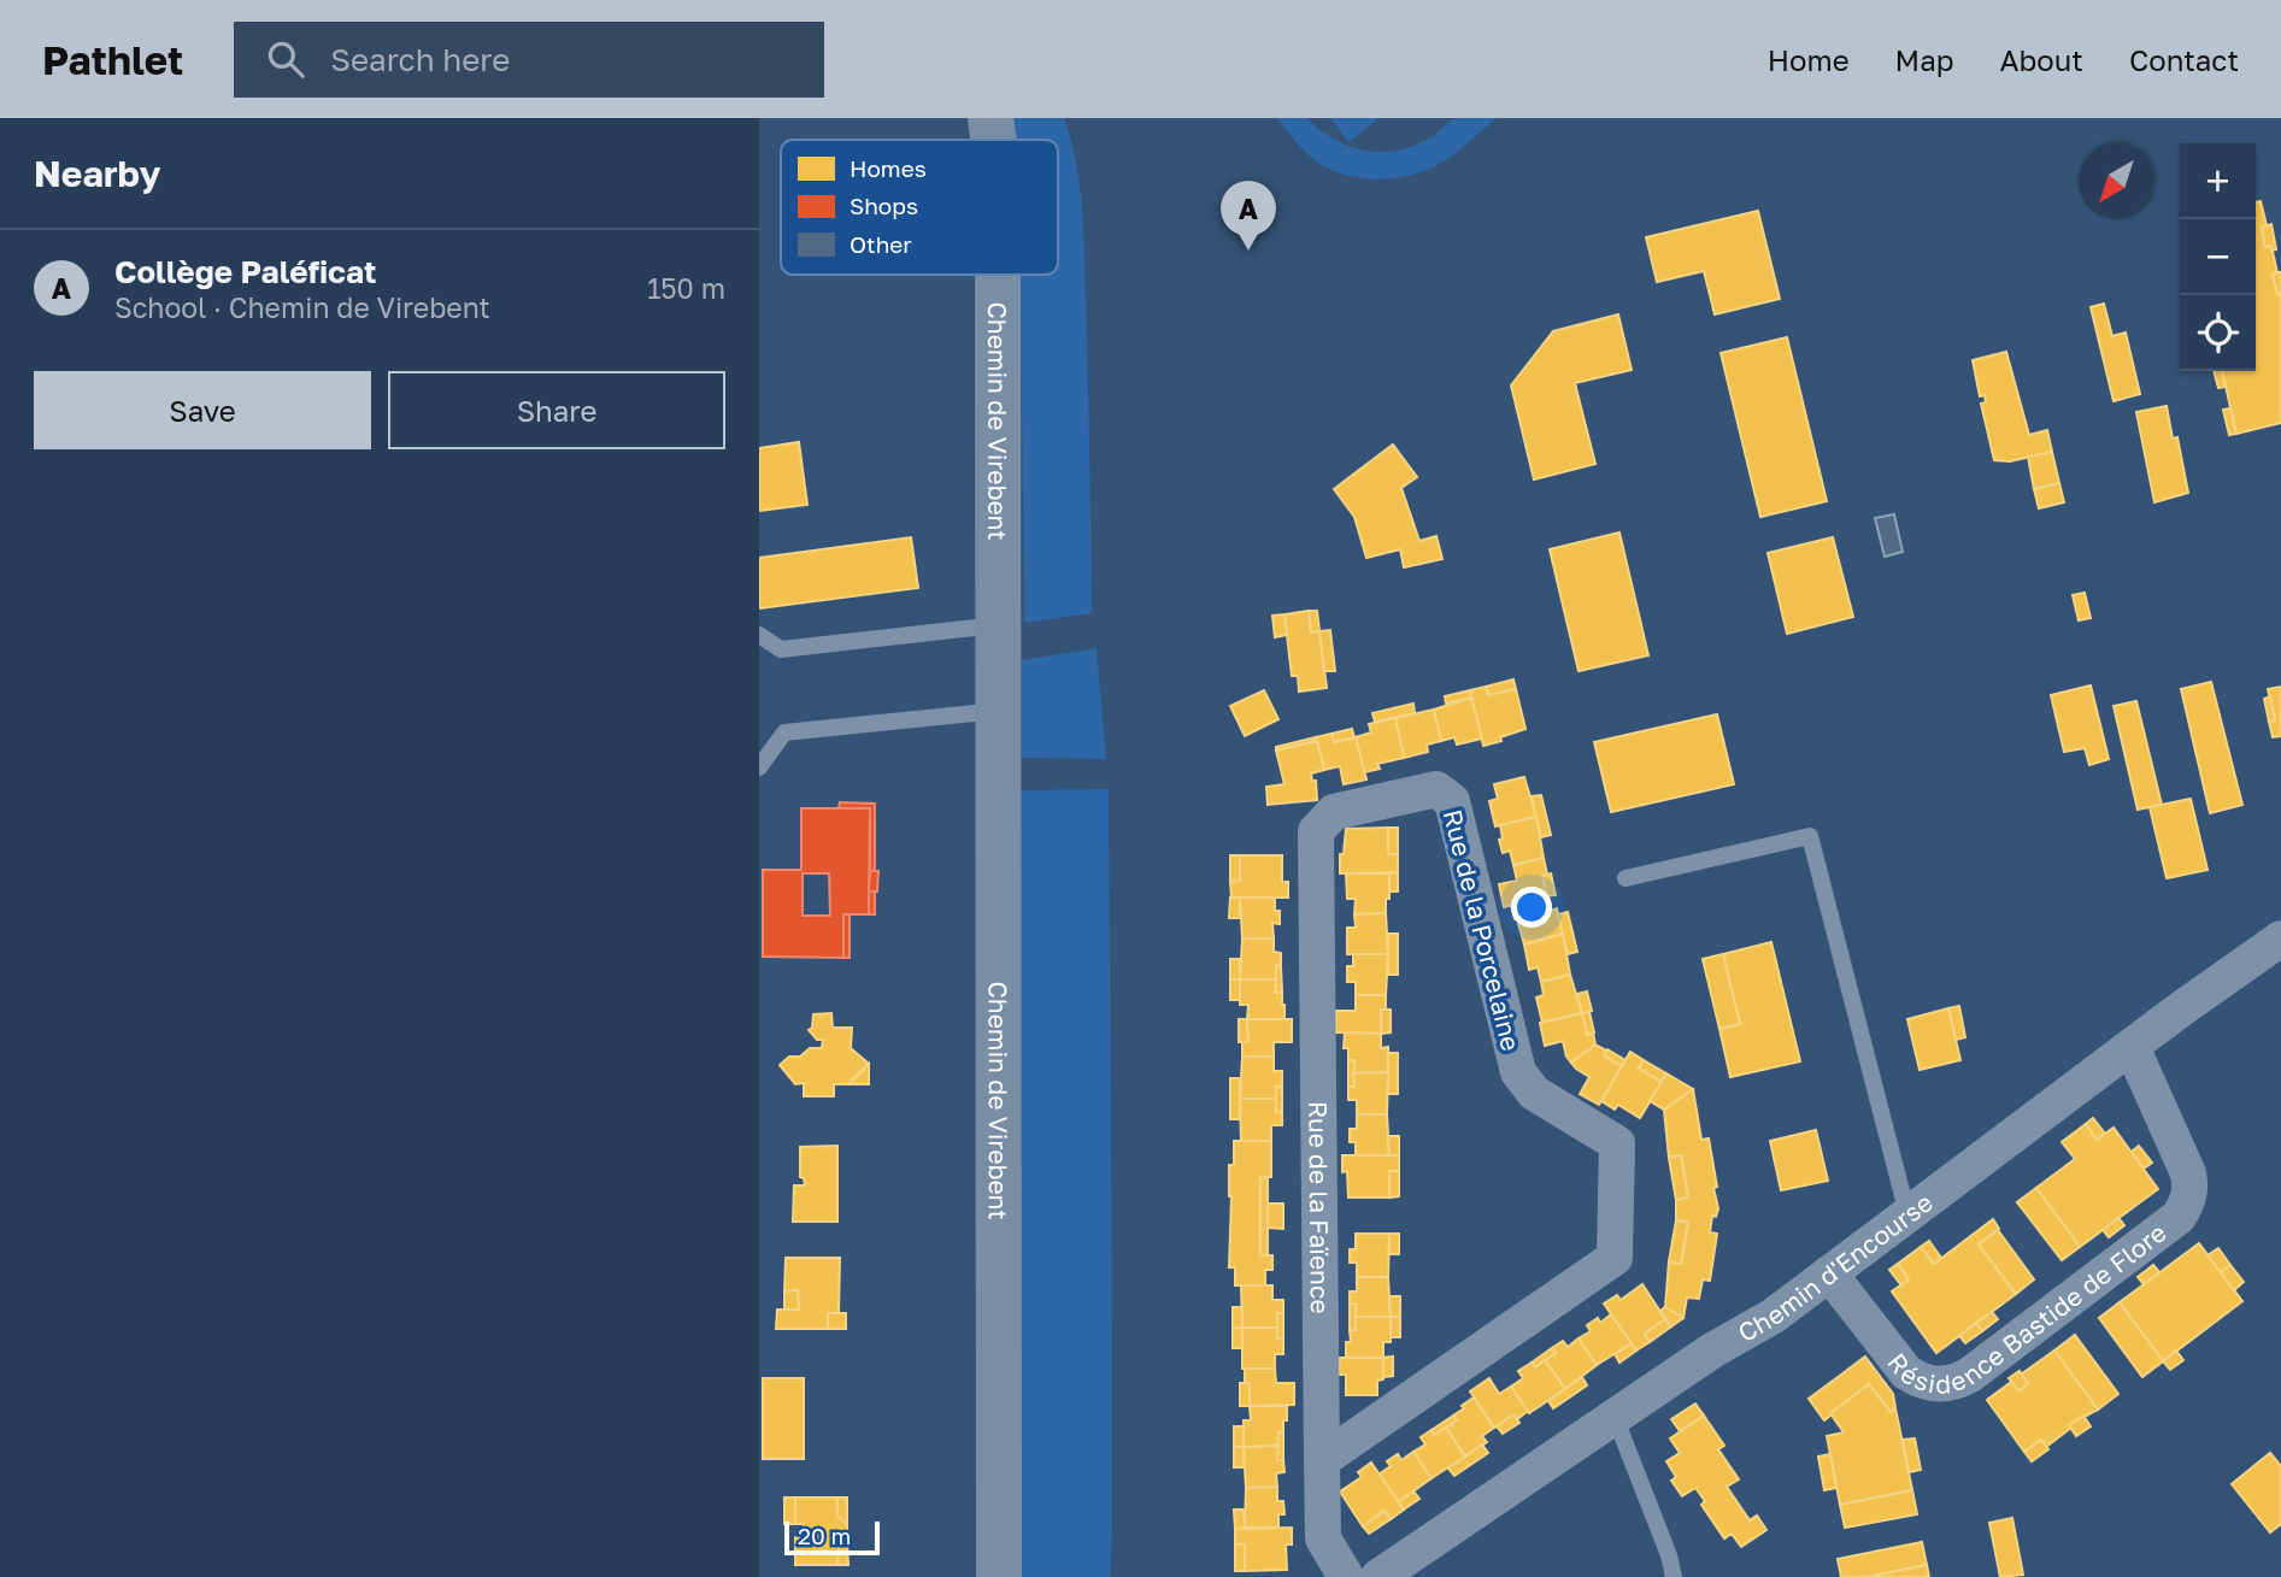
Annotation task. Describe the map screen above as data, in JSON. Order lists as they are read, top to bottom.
{
  "streets": {
    "street": [
      "Chemin de Virebent",
      "Rue de la Porcelaine",
      "Rue de la Faïence",
      "Chemin d'Encourse",
      "Résidence Bastide de Flore"
    ]
  },
  "crossings": [
    ["Rue de la Porcelaine", "Rue de la Faïence"],
    ["Chemin d'Encourse", "Résidence Bastide de Flore"]
  ],
  "legend": ["Homes", "Shops", "Other"],
  "scale_bar": "20 m",
  "north": "bottom left",
  "page": {
    "header": "Pathlet",
    "search": "Search here",
    "nav": [
      "Home",
      "Map",
      "About",
      "Contact"
    ],
    "heading": "Nearby",
    "map_buttons": ["+", "−"],
    "pins": "A",
    "list": [
      {
        "mark": "A",
        "name": "Collège Paléficat",
        "note": "School · Chemin de Virebent",
        "value": "150 m"
      }
    ],
    "buttons": ["Save", "Share"],
    "scale": "20 m"
  }
}
